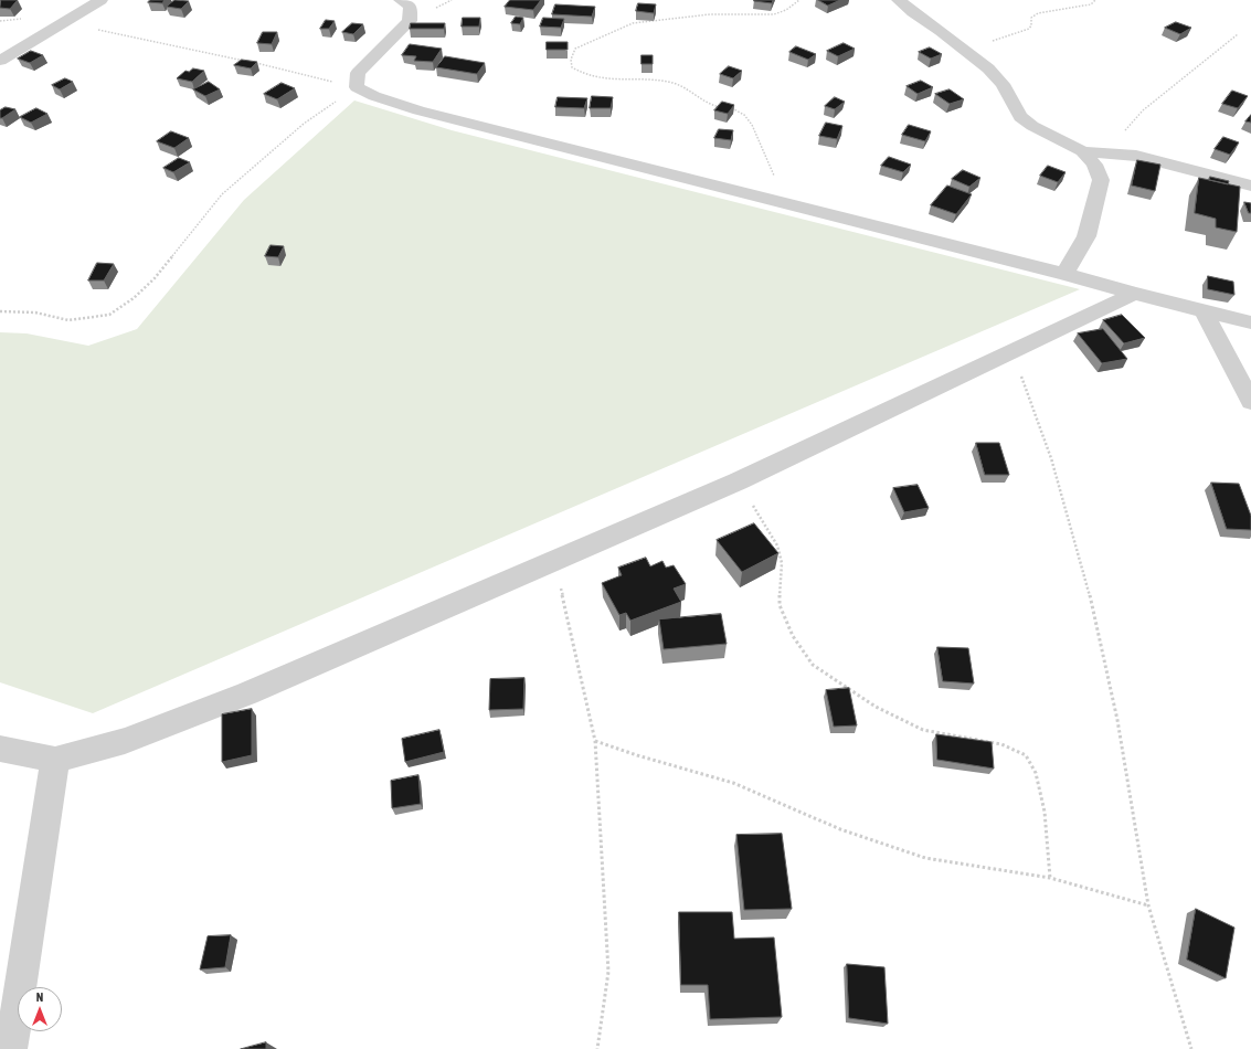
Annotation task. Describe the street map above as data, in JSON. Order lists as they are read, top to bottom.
{
  "north": "top"
}
